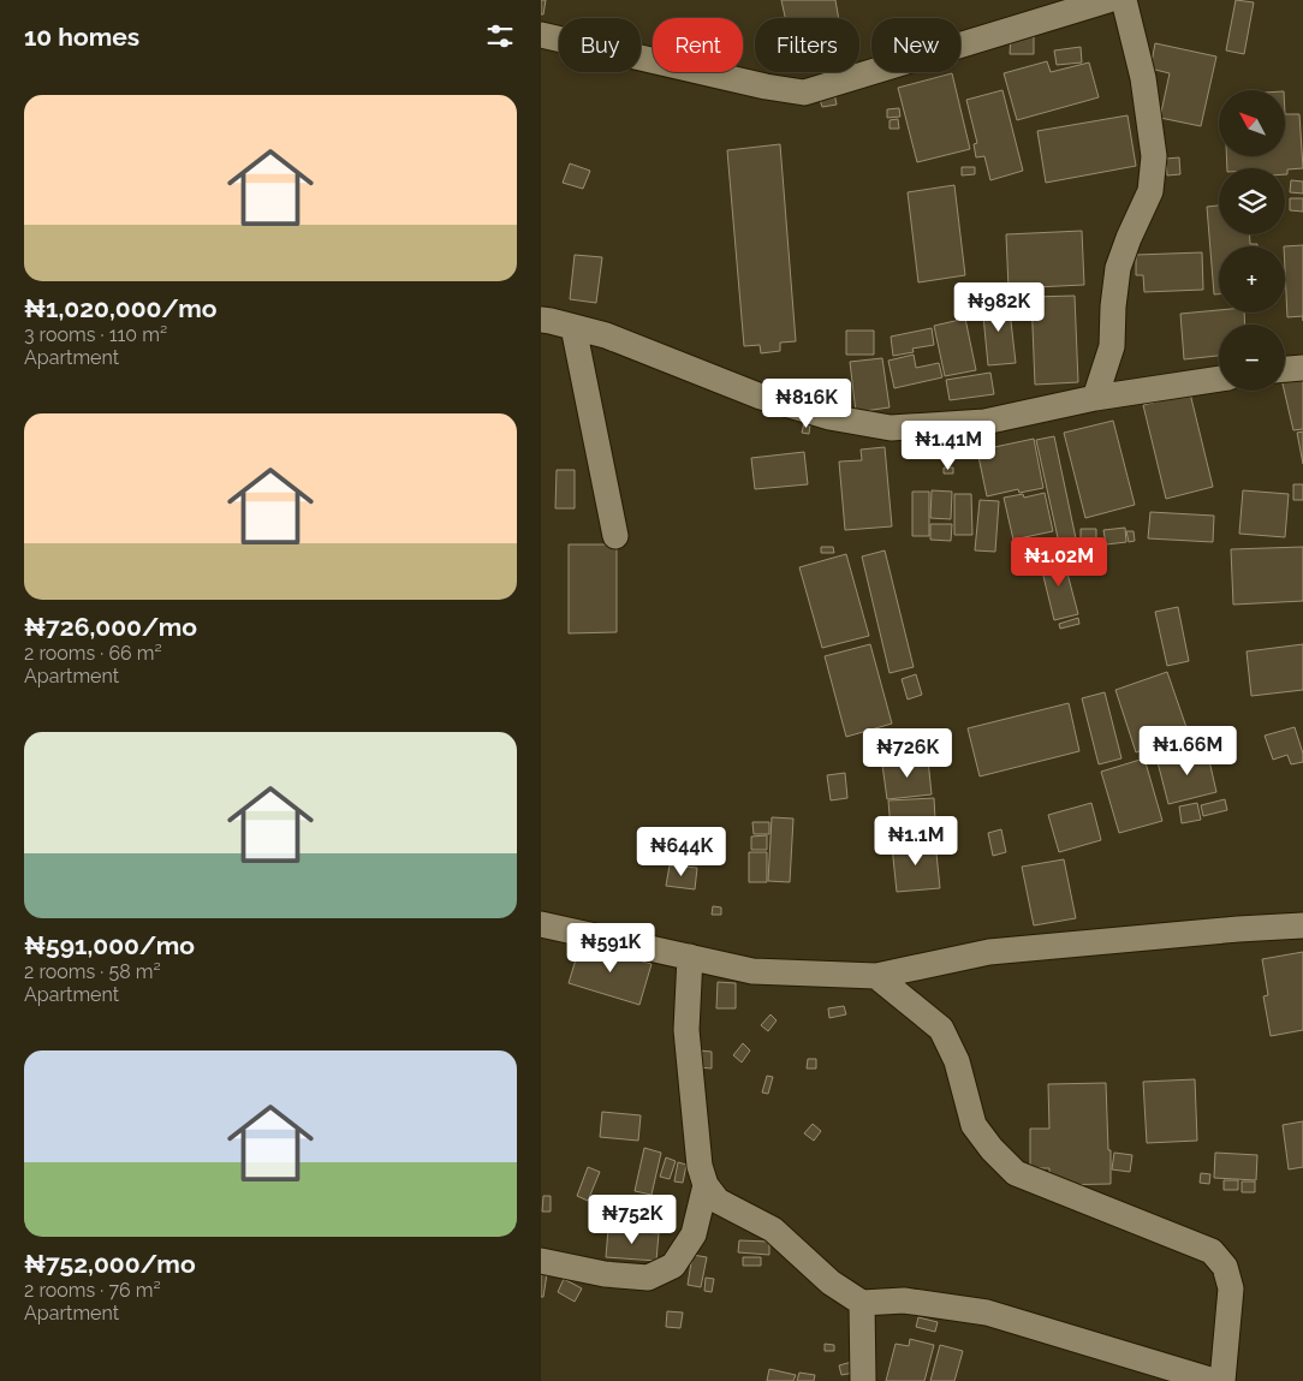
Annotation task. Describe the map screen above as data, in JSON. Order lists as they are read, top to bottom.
{
  "north": "top left",
  "page": {
    "heading": "10 homes",
    "chip": [
      "Buy",
      "Rent",
      "Filters",
      "New"
    ],
    "list": [
      {
        "name": "₦1,020,000/mo",
        "note": "3 rooms · 110 m² · Apartment"
      },
      {
        "name": "₦726,000/mo",
        "note": "2 rooms · 66 m² · Apartment"
      },
      {
        "name": "₦591,000/mo",
        "note": "2 rooms · 58 m² · Apartment"
      },
      {
        "name": "₦752,000/mo",
        "note": "2 rooms · 76 m² · Apartment"
      }
    ],
    "map_buttons": ["+", "−"],
    "price": [
      "₦982K",
      "₦816K",
      "₦1.41M",
      "₦1.02M",
      "₦1.66M",
      "₦726K",
      "₦1.1M",
      "₦644K",
      "₦591K",
      "₦752K"
    ]
  }
}
